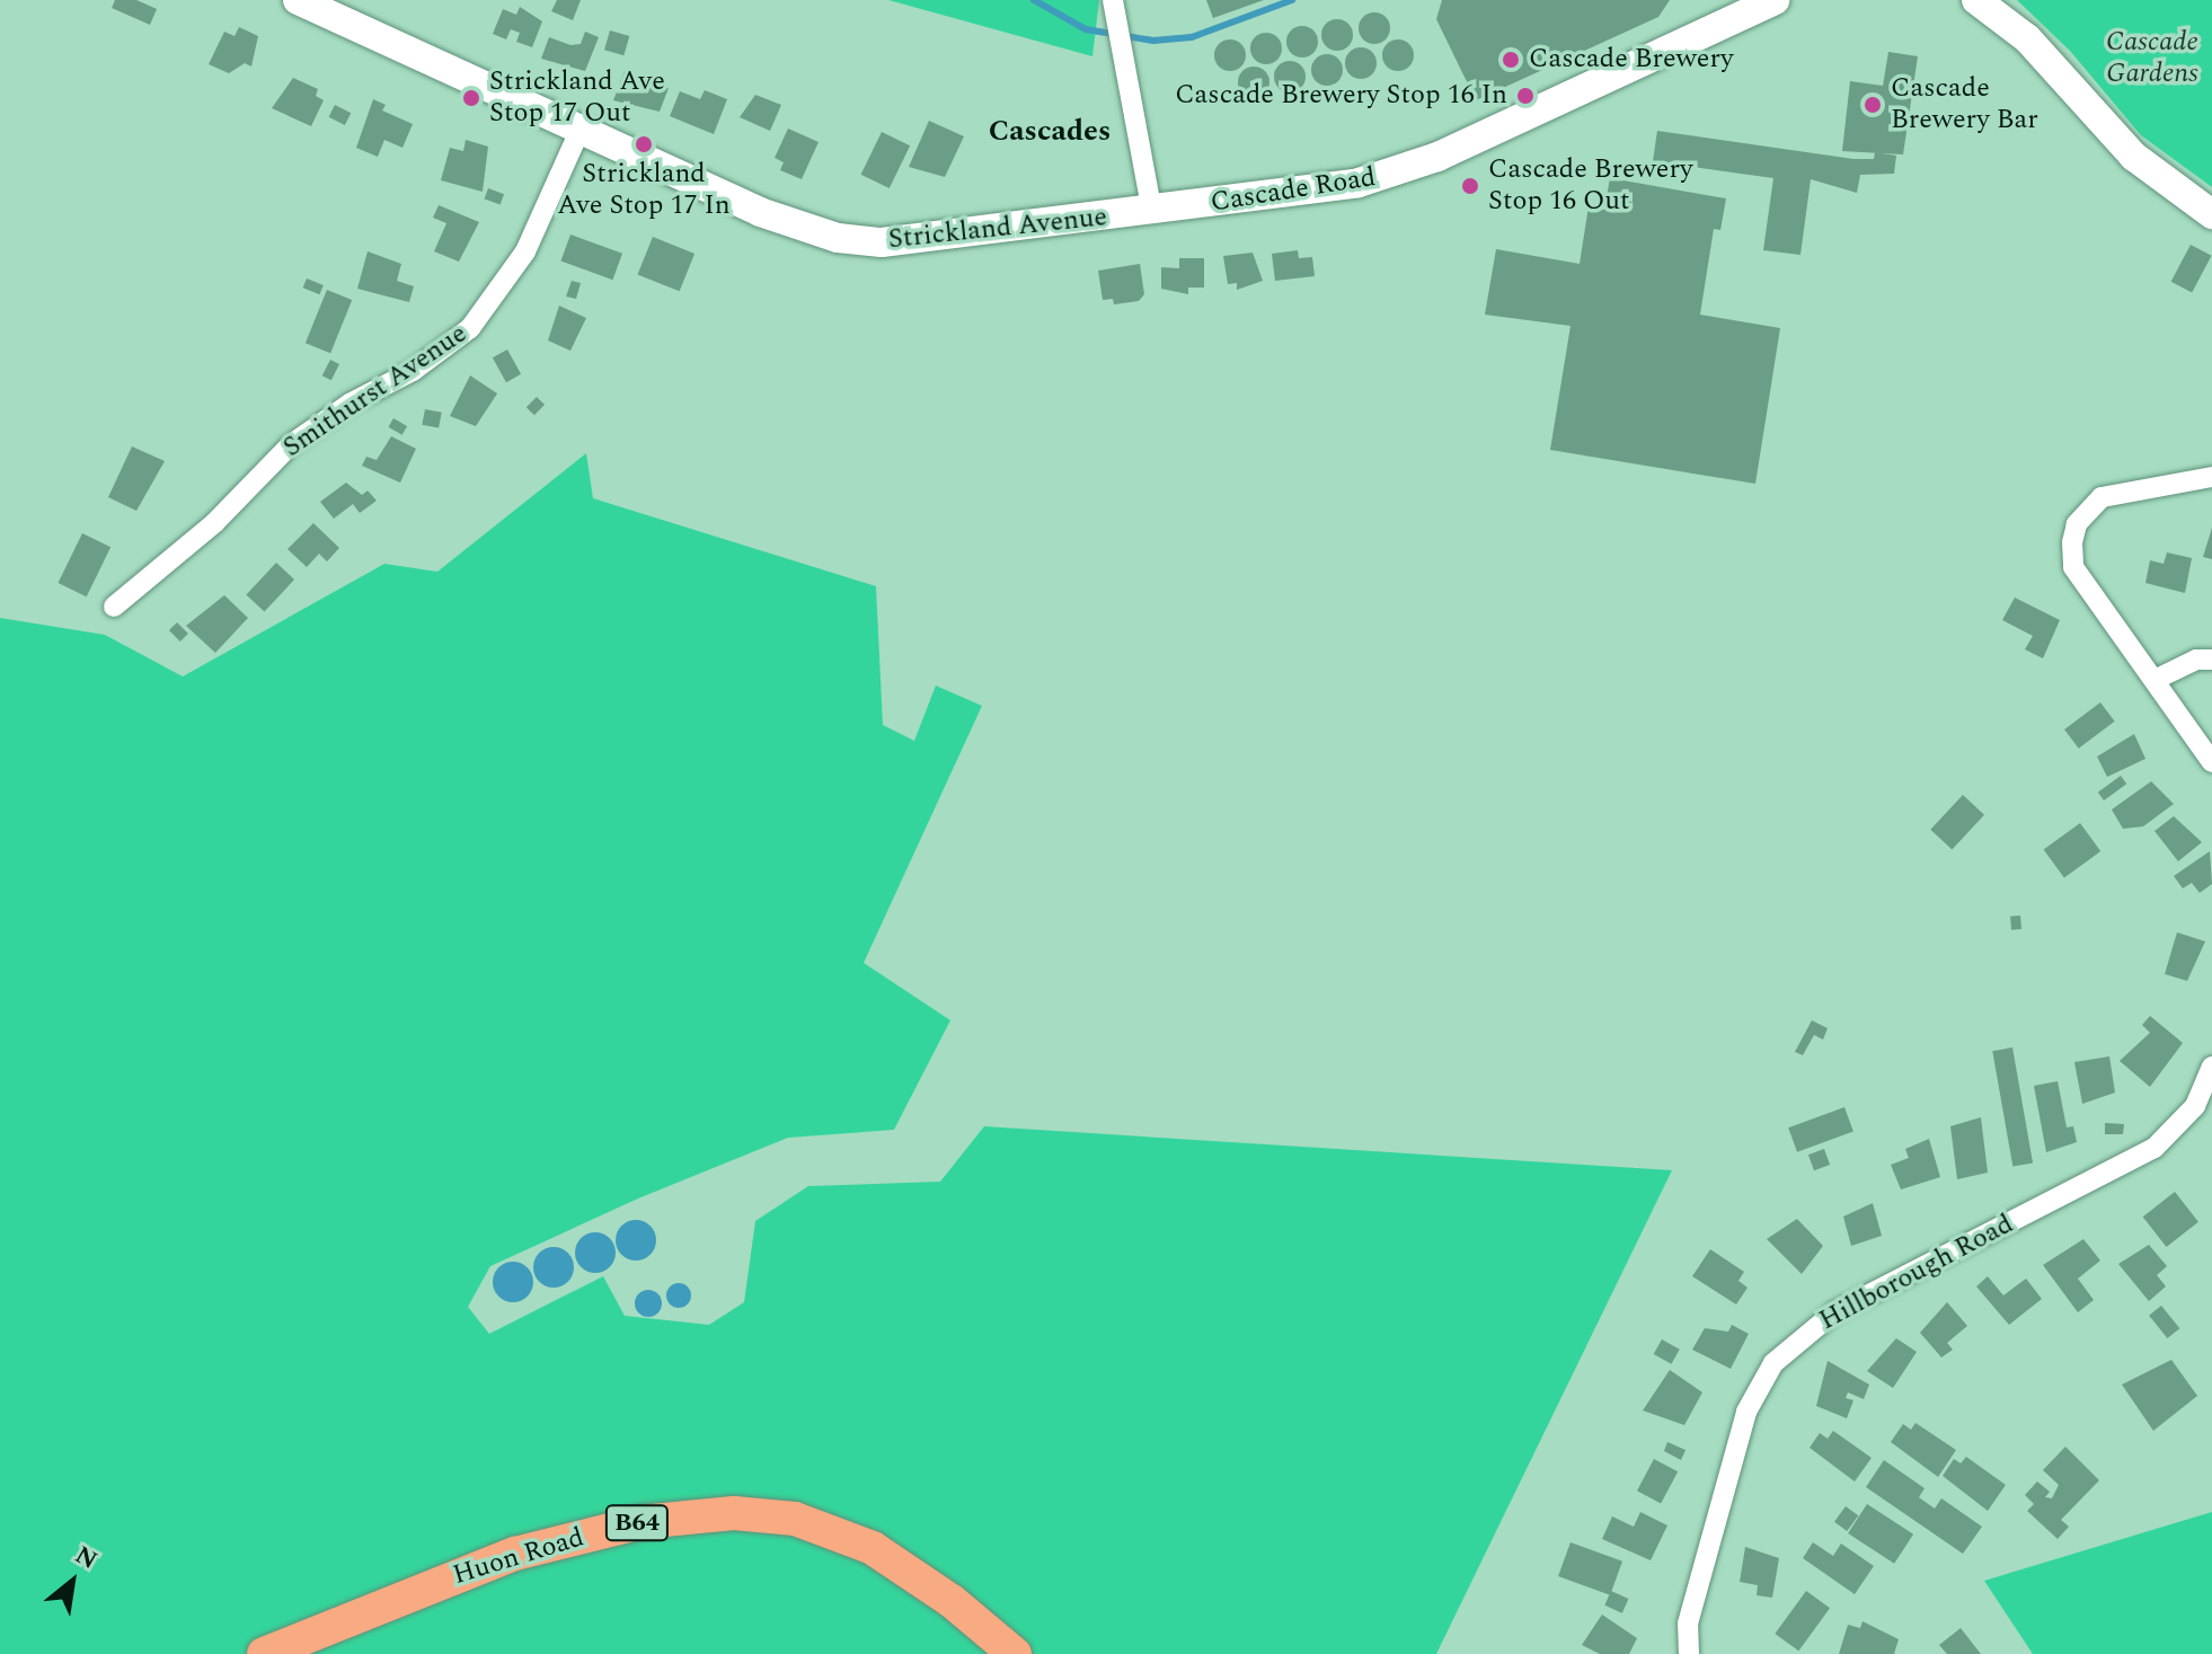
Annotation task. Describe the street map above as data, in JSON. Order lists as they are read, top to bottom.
{
  "streets": {
    "main road": ["B64", "Huon Road"],
    "street": [
      "Cascade Road",
      "Strickland Avenue",
      "Smithurst Avenue",
      "Hillborough Road"
    ]
  },
  "crossings": [
    ["Cascade Road", "Strickland Avenue"],
    ["Strickland Avenue", "Smithurst Avenue"]
  ],
  "districts": ["Cascades"],
  "parks": ["Cascade Gardens"],
  "places": [
    "Cascade Brewery",
    "Cascade Brewery Stop 16 In",
    "Strickland Ave Stop 17 Out",
    "Cascade Brewery Bar",
    "Strickland Ave Stop 17 In",
    "Cascade Brewery Stop 16 Out"
  ],
  "north": "top right"
}
